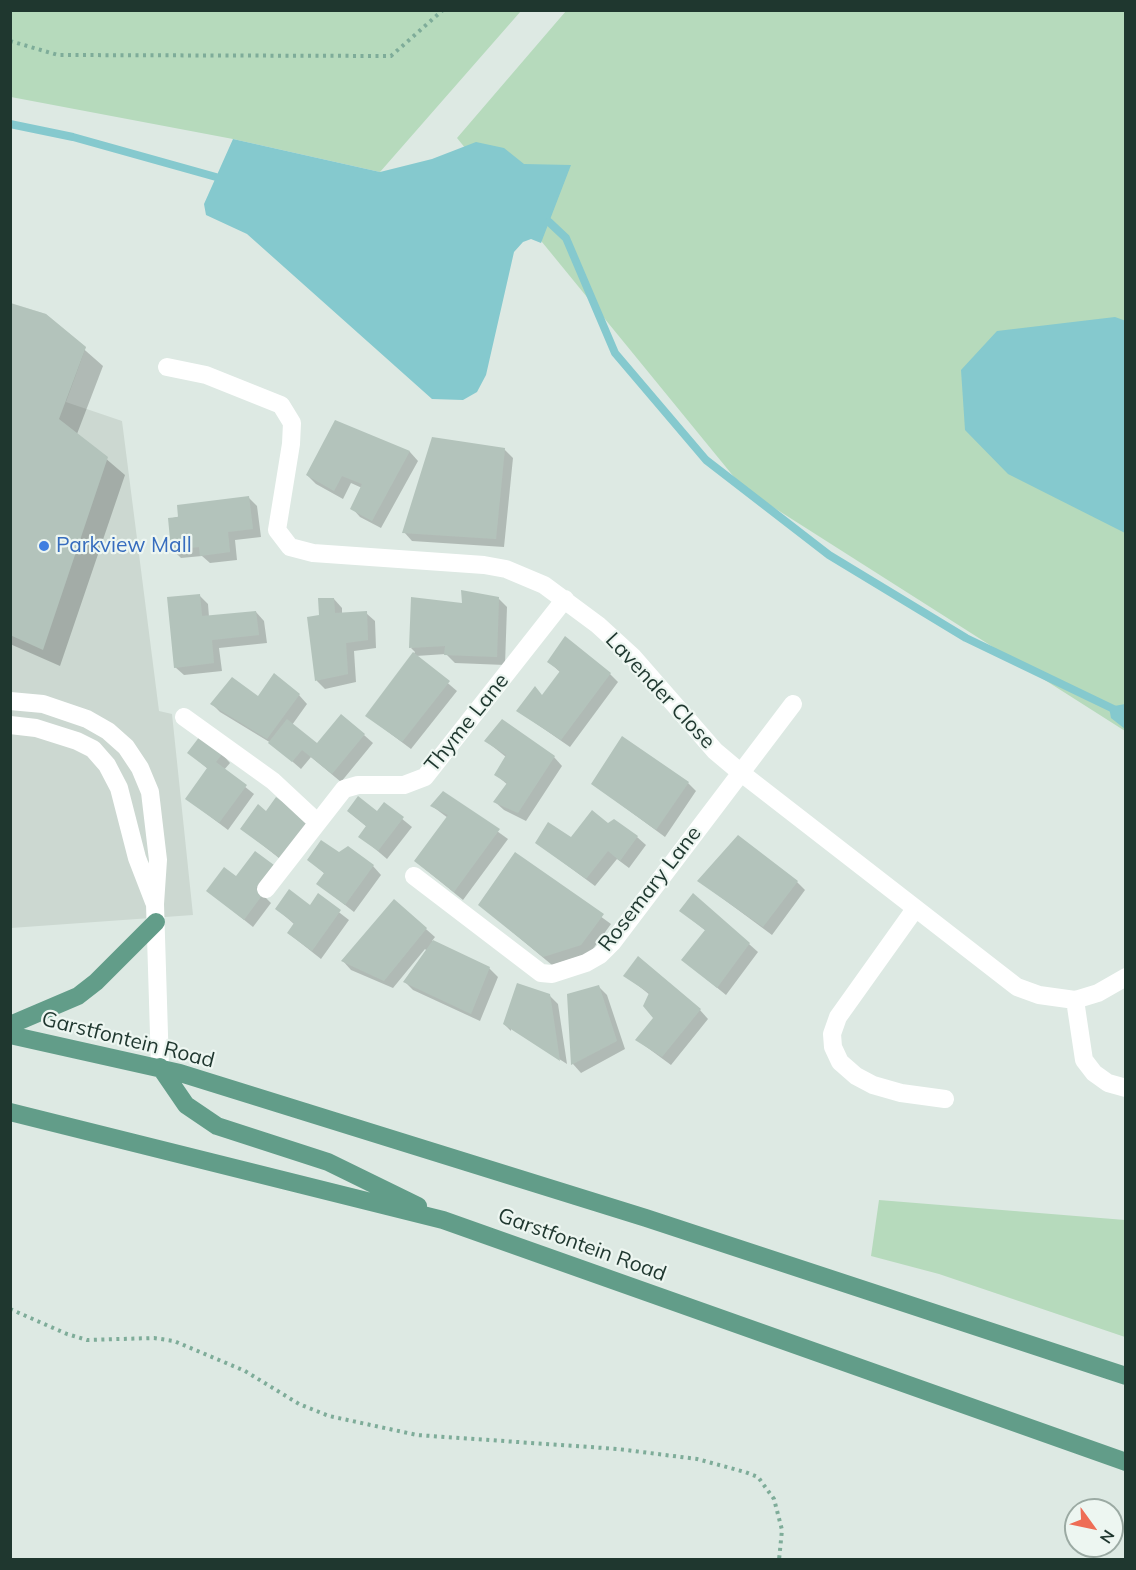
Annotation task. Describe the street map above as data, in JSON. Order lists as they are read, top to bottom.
{
  "streets": {
    "main road": ["Garstfontein Road"],
    "street": ["Lavender Close", "Thyme Lane", "Rosemary Lane"]
  },
  "crossings": [
    ["Lavender Close", "Thyme Lane"],
    ["Lavender Close", "Rosemary Lane"]
  ],
  "places": ["Parkview Mall"],
  "north": "bottom right"
}
